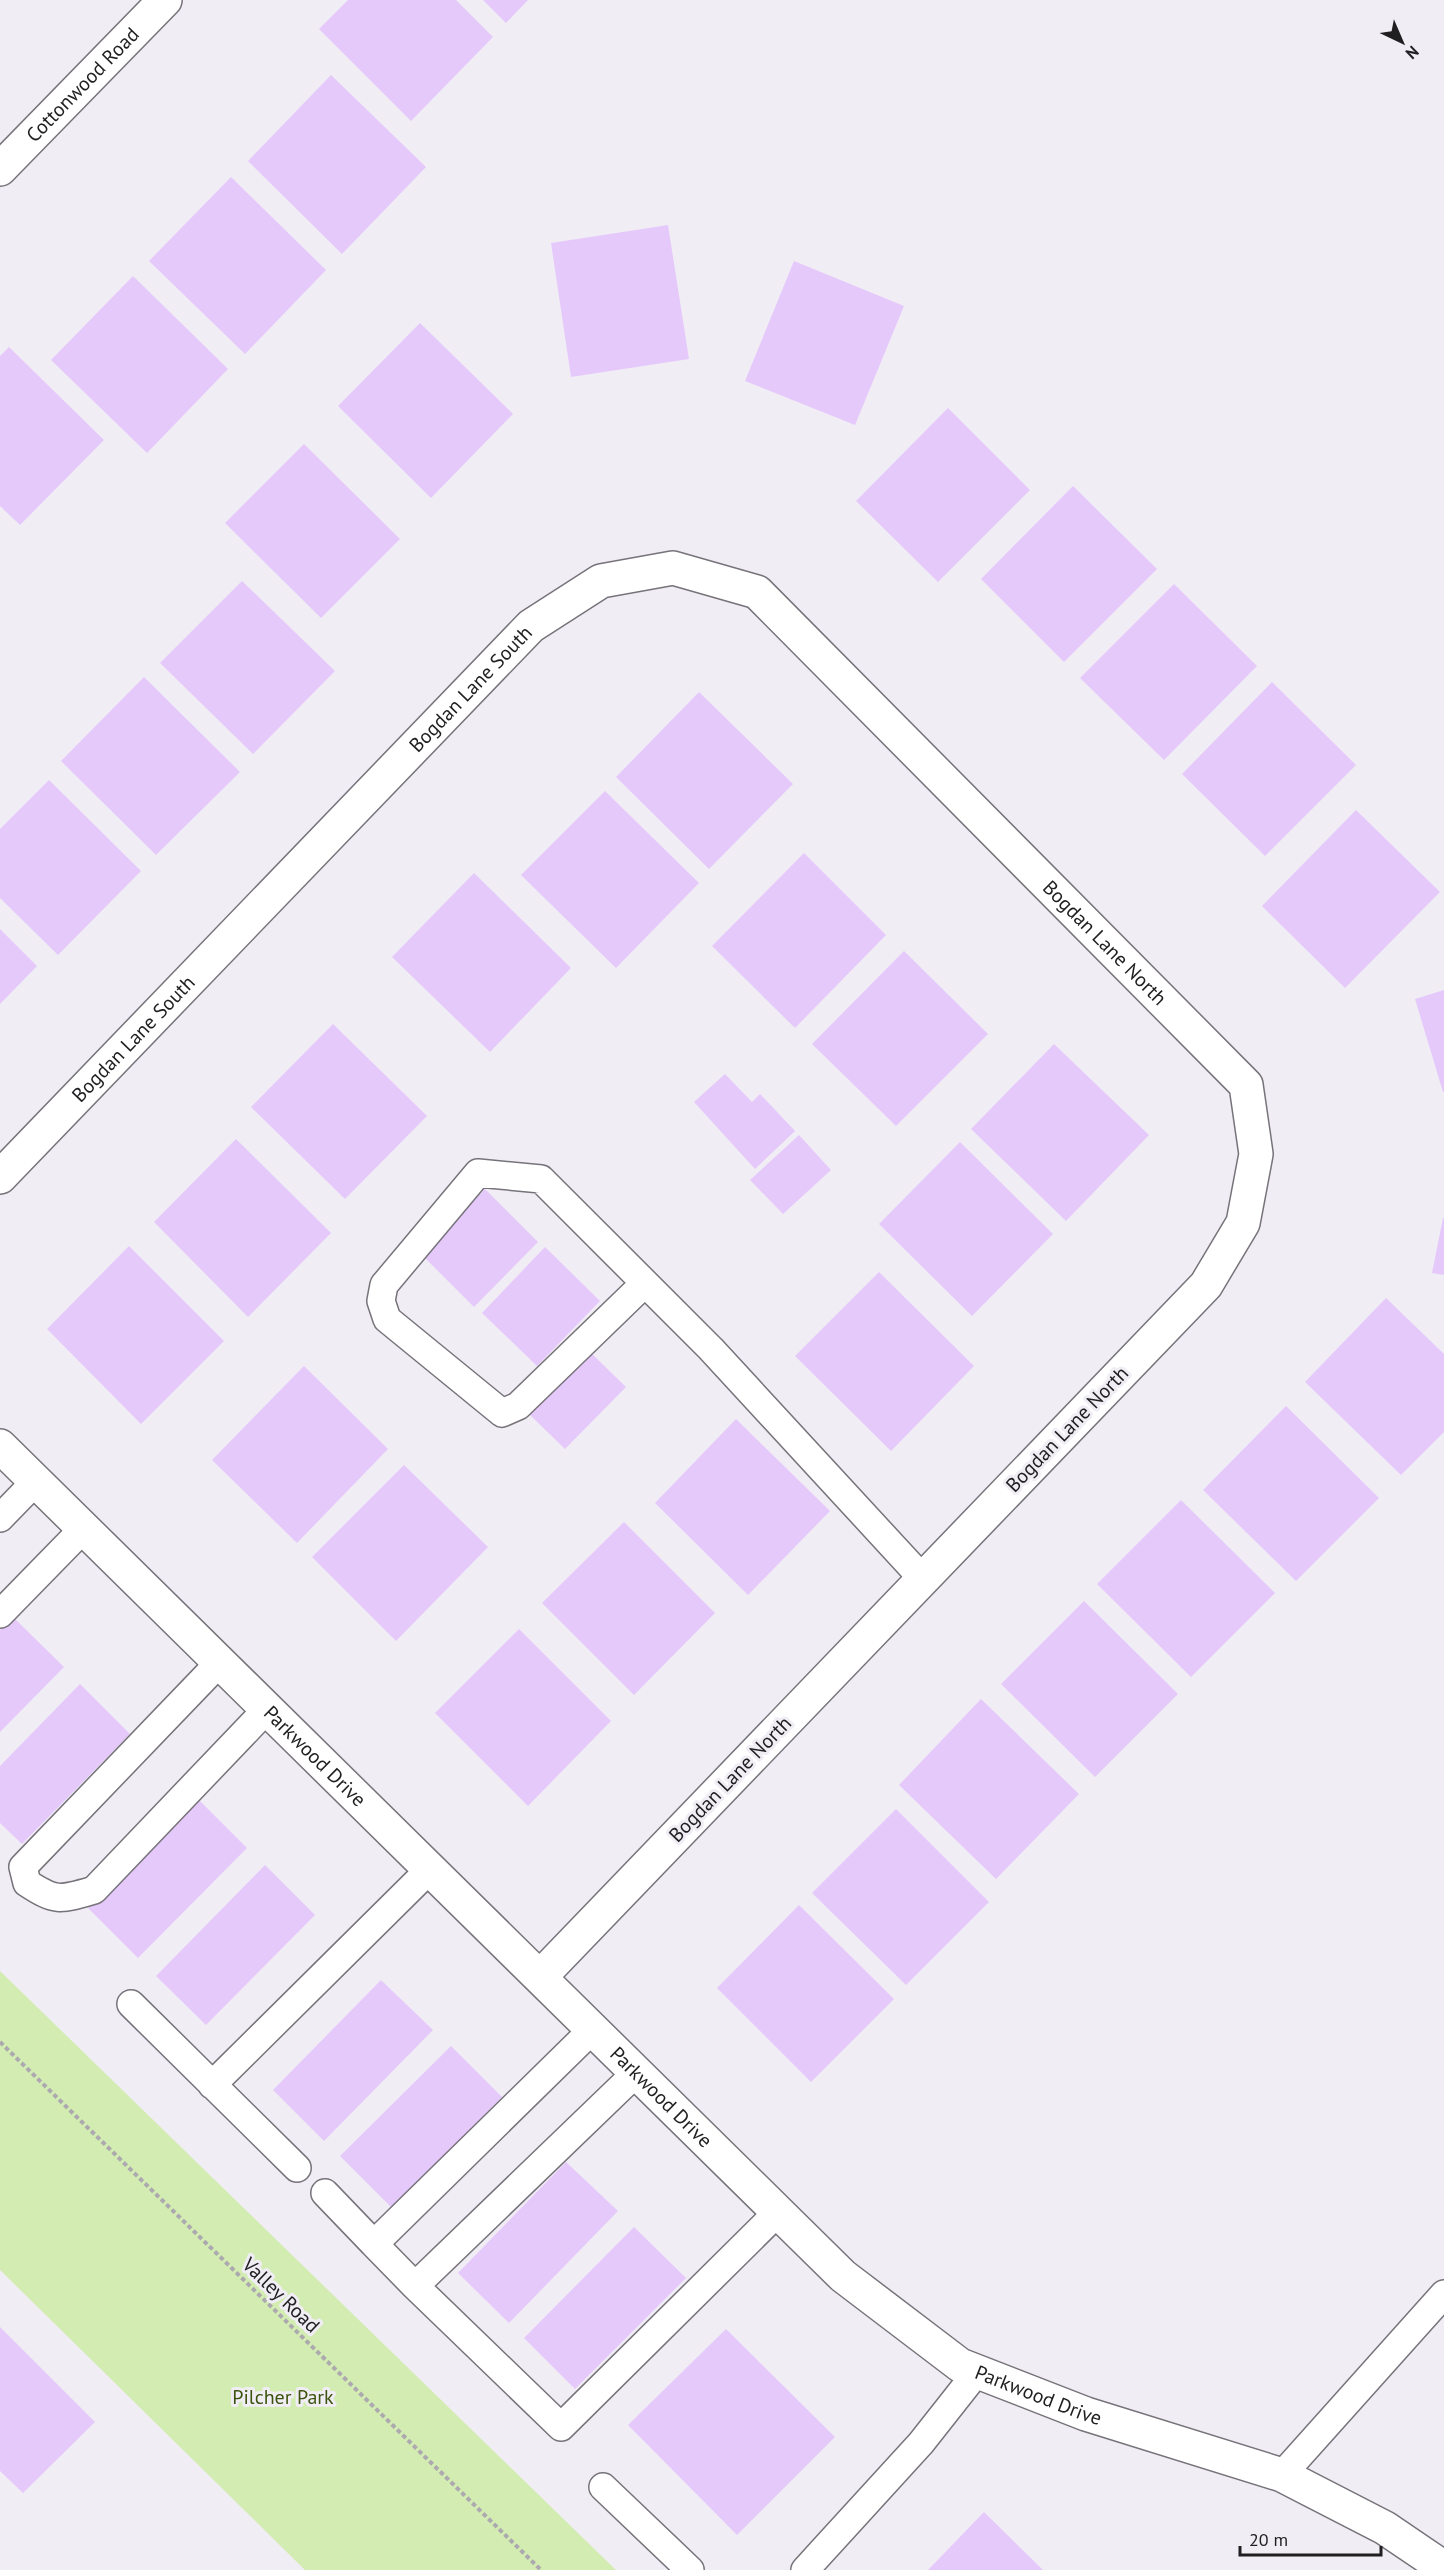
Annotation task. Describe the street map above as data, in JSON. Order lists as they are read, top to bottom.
{
  "streets": {
    "street": [
      "Cottonwood Road",
      "Bogdan Lane South",
      "Bogdan Lane North",
      "Parkwood Drive"
    ],
    "path": ["Valley Road"]
  },
  "crossings": [
    ["Bogdan Lane South", "Bogdan Lane North"],
    ["Bogdan Lane North", "Parkwood Drive"]
  ],
  "parks": ["Pilcher Park"],
  "scale_bar": "20 m",
  "north": "bottom right"
}
